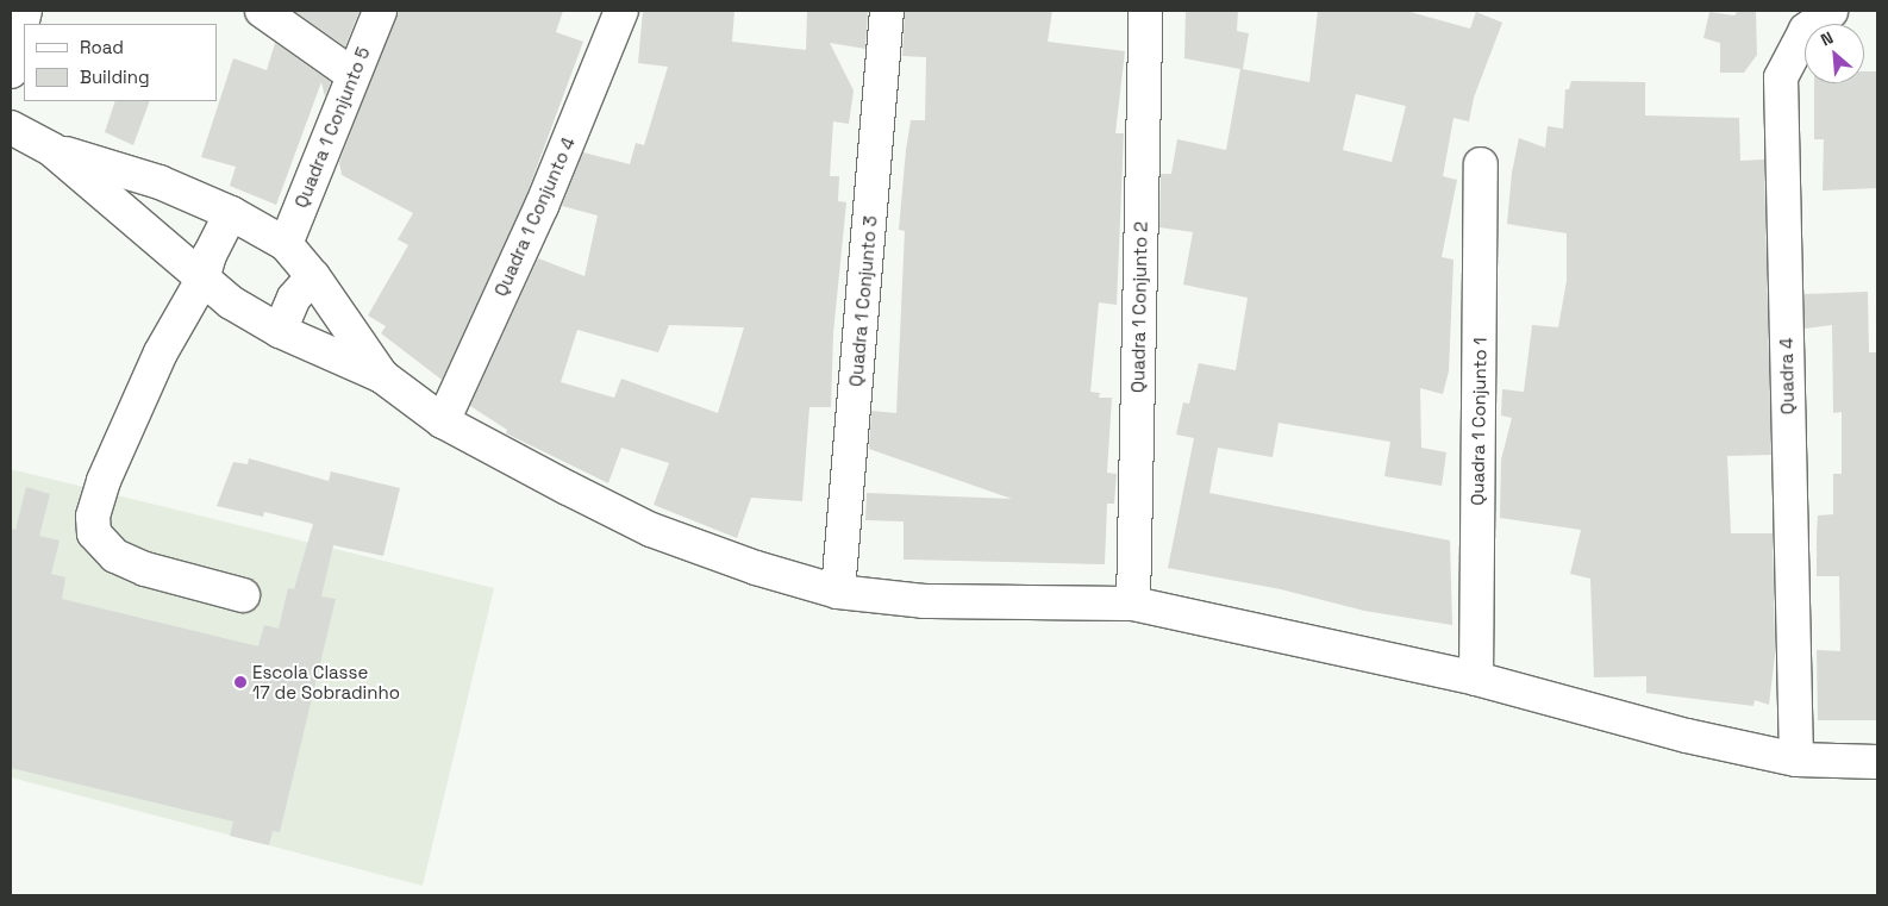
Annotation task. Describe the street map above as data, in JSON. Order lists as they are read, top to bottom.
{
  "streets": {
    "street": [
      "Quadra 1 Conjunto 5",
      "Quadra 1 Conjunto 4",
      "Quadra 1 Conjunto 3",
      "Quadra 1 Conjunto 2",
      "Quadra 4",
      "Quadra 1 Conjunto 1"
    ]
  },
  "places": ["Escola Classe 17 de Sobradinho"],
  "legend": ["Road", "Building"],
  "north": "top left"
}
